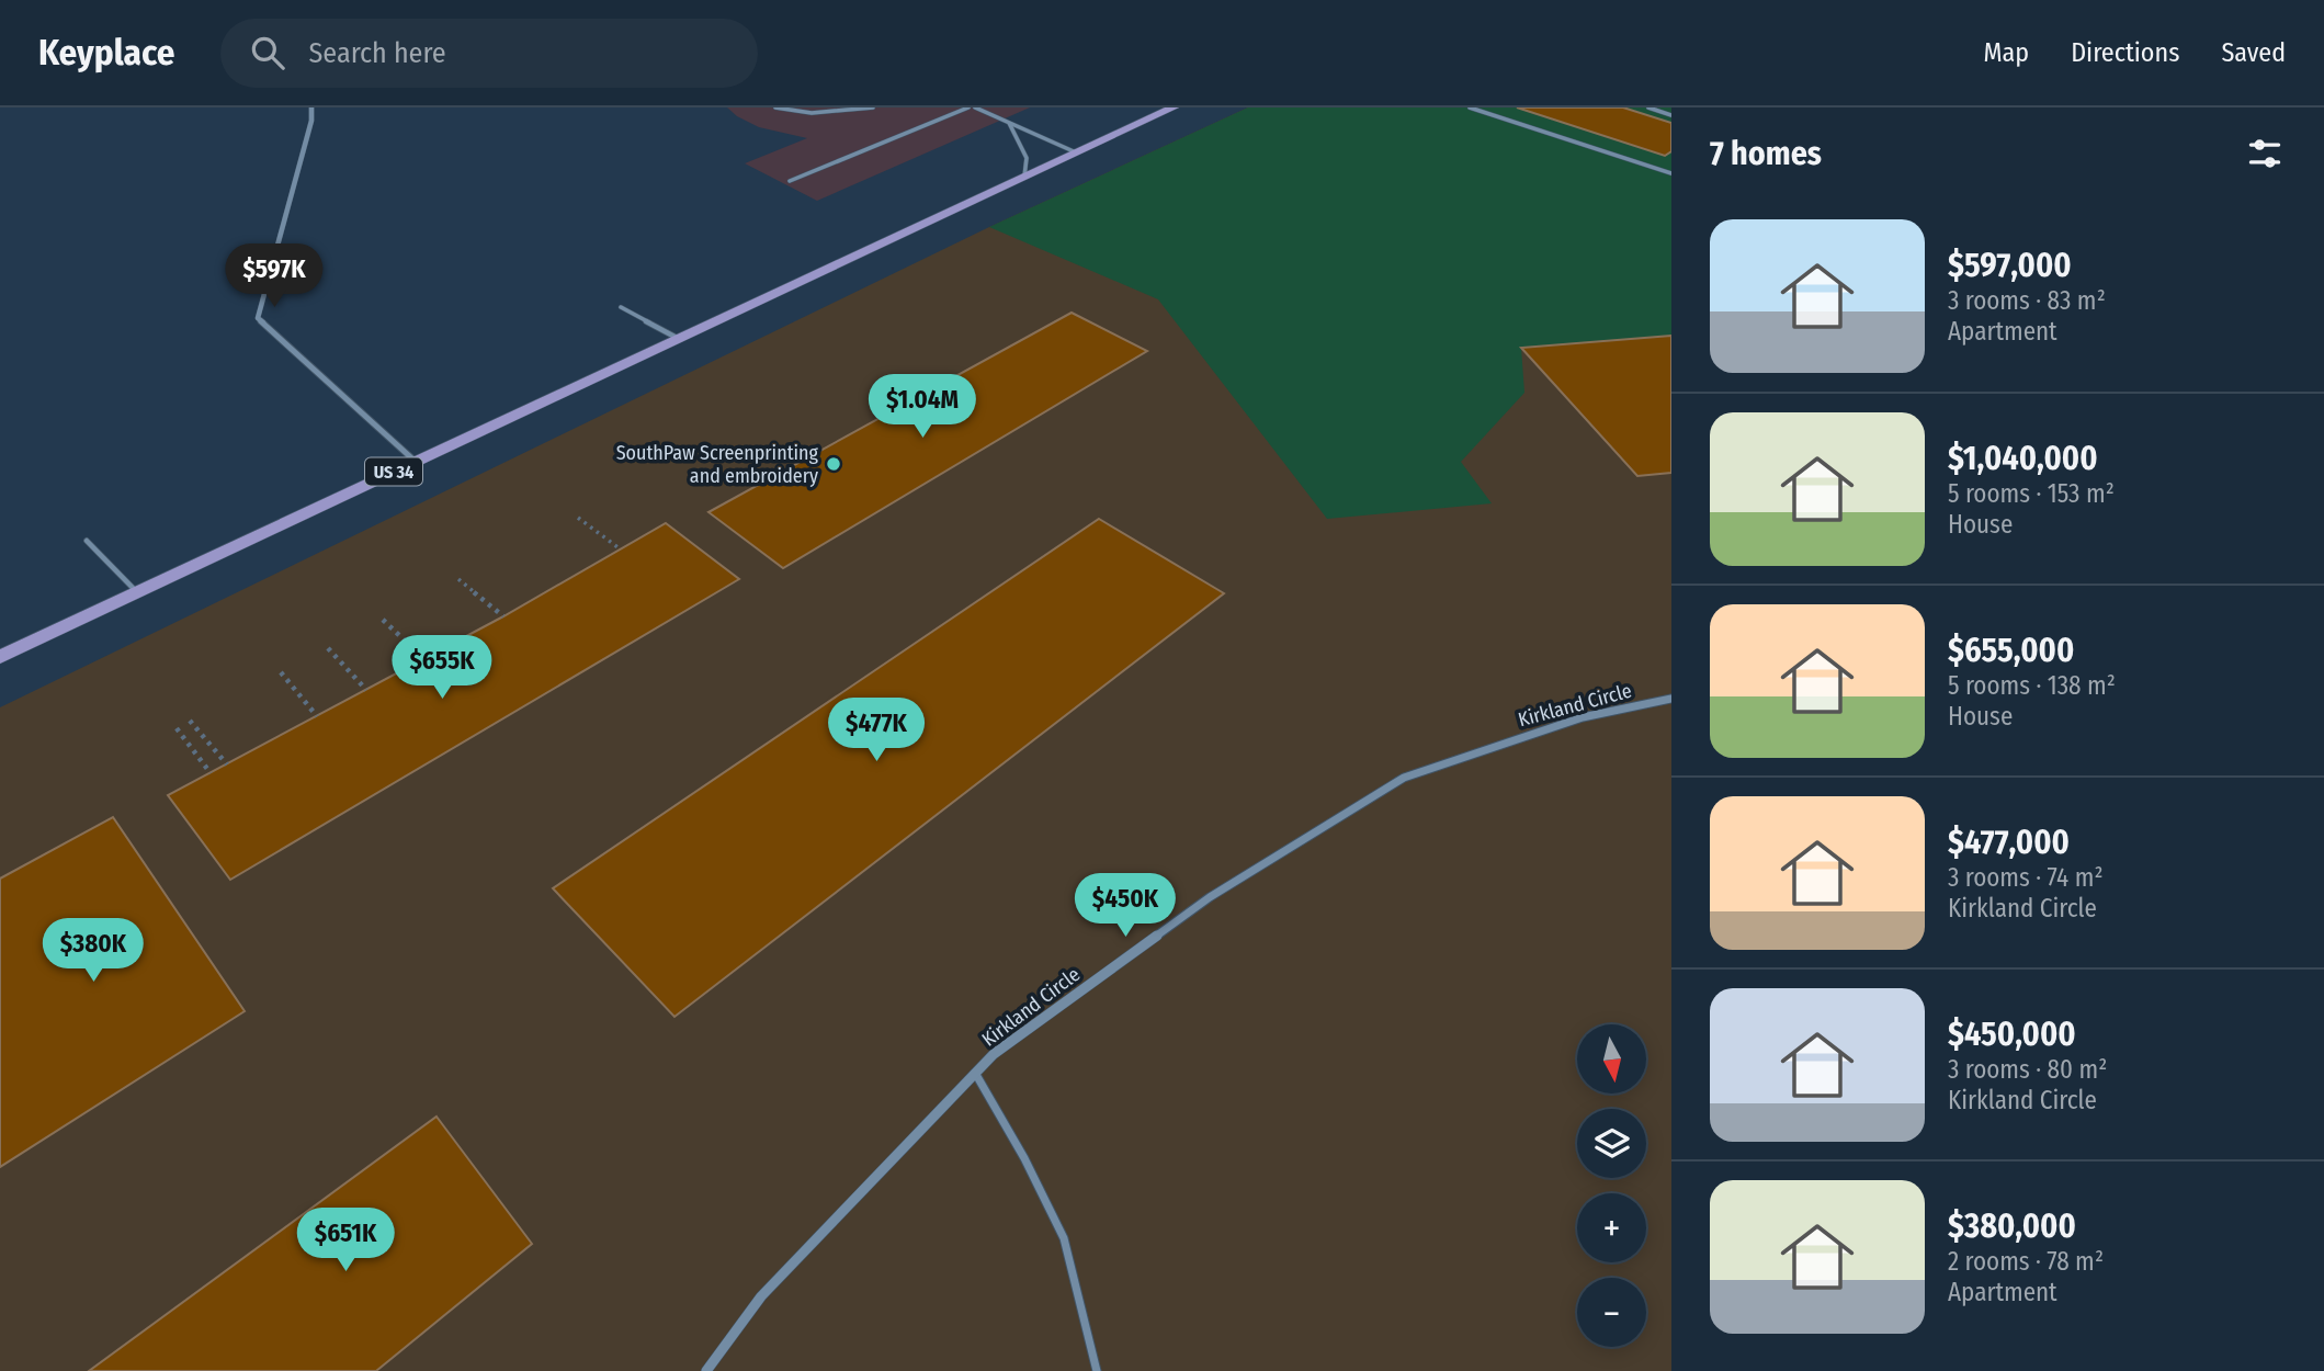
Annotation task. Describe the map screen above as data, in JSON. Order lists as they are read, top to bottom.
{
  "streets": {
    "main road": ["US 34"],
    "street": ["Kirkland Circle"]
  },
  "places": ["SouthPaw Screenprinting and embroidery"],
  "north": "bottom",
  "page": {
    "header": "Keyplace",
    "search": "Search here",
    "nav": ["Map", "Directions", "Saved"],
    "heading": "7 homes",
    "list": [
      {
        "name": "$597,000",
        "note": "3 rooms · 83 m² · Apartment"
      },
      {
        "name": "$1,040,000",
        "note": "5 rooms · 153 m² · House"
      },
      {
        "name": "$655,000",
        "note": "5 rooms · 138 m² · House"
      },
      {
        "name": "$477,000",
        "note": "3 rooms · 74 m² · Kirkland Circle"
      },
      {
        "name": "$450,000",
        "note": "3 rooms · 80 m² · Kirkland Circle"
      },
      {
        "name": "$380,000",
        "note": "2 rooms · 78 m² · Apartment"
      }
    ],
    "price": [
      "$597K",
      "$1.04M",
      "$655K",
      "$477K",
      "$450K",
      "$380K",
      "$651K"
    ],
    "map_buttons": ["+", "−"]
  }
}
